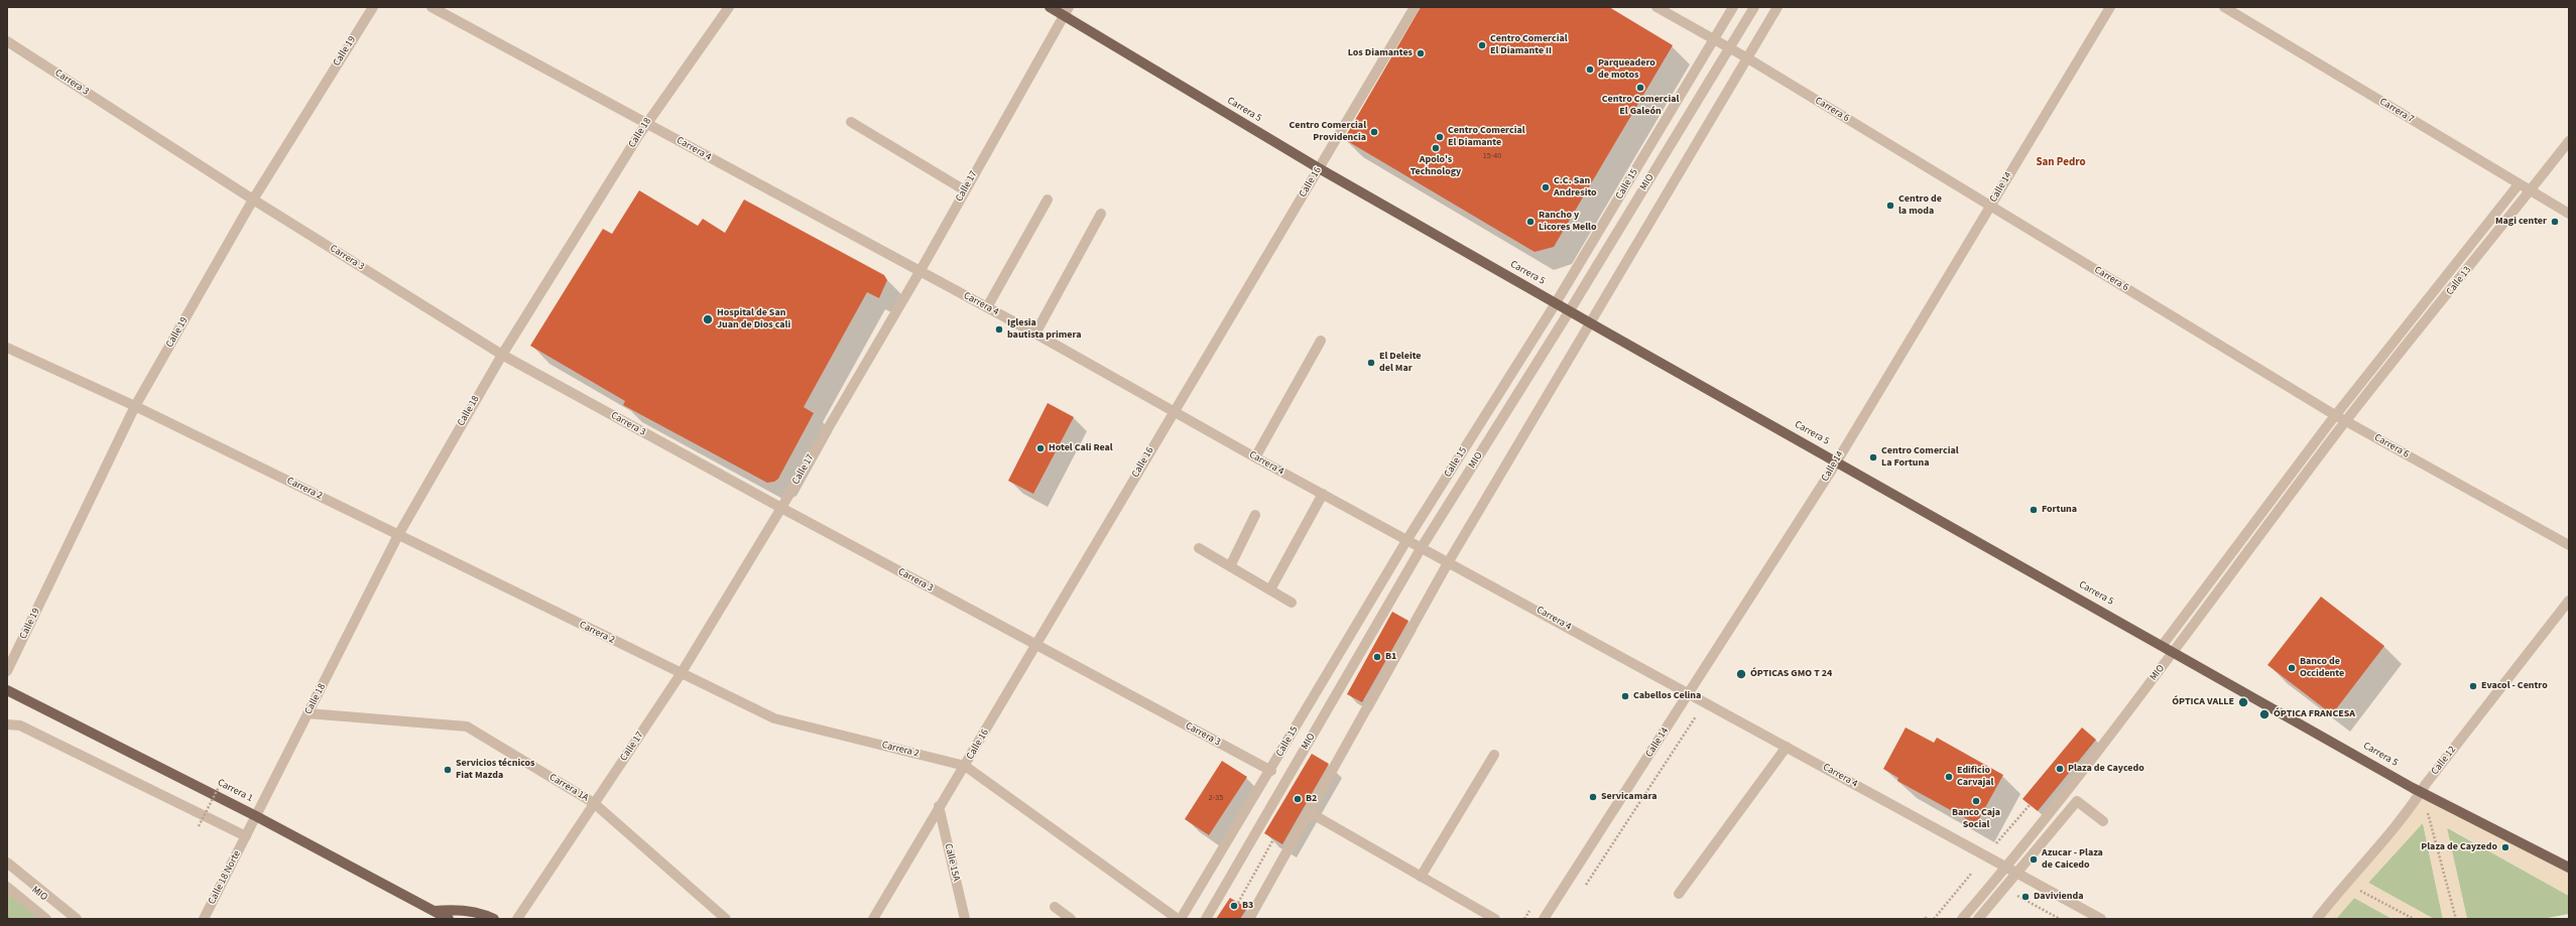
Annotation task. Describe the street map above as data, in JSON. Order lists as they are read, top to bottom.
{
  "streets": {
    "main road": ["Carrera 5", "Carrera 1"],
    "street": [
      "Calle 19",
      "Carrera 3",
      "Carrera 6",
      "Carrera 7",
      "Calle 18",
      "Carrera 4",
      "Calle 16",
      "MIO",
      "Calle 15",
      "Calle 17",
      "Calle 14",
      "Calle 13",
      "Carrera 2",
      "Calle 12",
      "Carrera 1A",
      "Calle 15A",
      "Calle 18 Norte"
    ]
  },
  "crossings": [
    ["Calle 19", "Carrera 3"],
    ["Calle 19", "Carrera 2"],
    ["Carrera 3", "Calle 18"],
    ["Carrera 3", "Calle 16"],
    ["Carrera 3", "Calle 15"],
    ["Carrera 3", "Calle 17"],
    ["Carrera 5", "Calle 16"],
    ["Carrera 5", "MIO"],
    ["Carrera 5", "Calle 15"],
    ["Carrera 5", "Calle 17"],
    ["Carrera 5", "Calle 14"],
    ["Carrera 5", "Calle 13"],
    ["Carrera 5", "Calle 12"],
    ["Carrera 6", "MIO"],
    ["Carrera 6", "Calle 15"],
    ["Carrera 6", "Calle 14"],
    ["Carrera 6", "Calle 13"],
    ["Carrera 7", "Calle 13"],
    ["Calle 18", "Carrera 4"],
    ["Calle 18", "Carrera 2"],
    ["Calle 18", "Carrera 1A"],
    ["Calle 18", "Carrera 1"],
    ["Calle 18", "Calle 18 Norte"],
    ["Carrera 4", "Calle 16"],
    ["Carrera 4", "MIO"],
    ["Carrera 4", "Calle 15"],
    ["Carrera 4", "Calle 17"],
    ["Carrera 4", "Calle 14"],
    ["Calle 16", "Carrera 2"],
    ["Calle 16", "Calle 15A"],
    ["MIO", "Calle 13"],
    ["Calle 15", "Carrera 2"],
    ["Calle 17", "Carrera 2"],
    ["Calle 17", "Carrera 1A"]
  ],
  "districts": ["San Pedro"],
  "places": [
    "Centro Comercial El Diamante II",
    "Los Diamantes",
    "Parqueadero de motos",
    "Centro Comercial El Galeón",
    "Centro Comercial Providencia",
    "Centro Comercial El Diamante",
    "Apolo's Technology",
    "C.C. San Andresito",
    "Centro de la moda",
    "Rancho y Licores Mello",
    "Magi center",
    "Hospital de San Juan de Dios cali",
    "Iglesia bautista primera",
    "El Deleite del Mar",
    "Hotel Cali Real",
    "Centro Comercial La Fortuna",
    "Fortuna",
    "B1",
    "Banco de Occidente",
    "ÓPTICAS GMO T 24",
    "Evacol - Centro",
    "Cabellos Celina",
    "ÓPTICA VALLE",
    "ÓPTICA FRANCESA",
    "Plaza de Caycedo",
    "Servicios técnicos Fiat Mazda",
    "Edificio Carvajal",
    "Servicamara",
    "B2",
    "Banco Caja Social",
    "Plaza de Cayzedo",
    "Azucar - Plaza de Caicedo",
    "Davivienda",
    "B3"
  ],
  "house_numbers": ["15-40", "2-35"]
}
